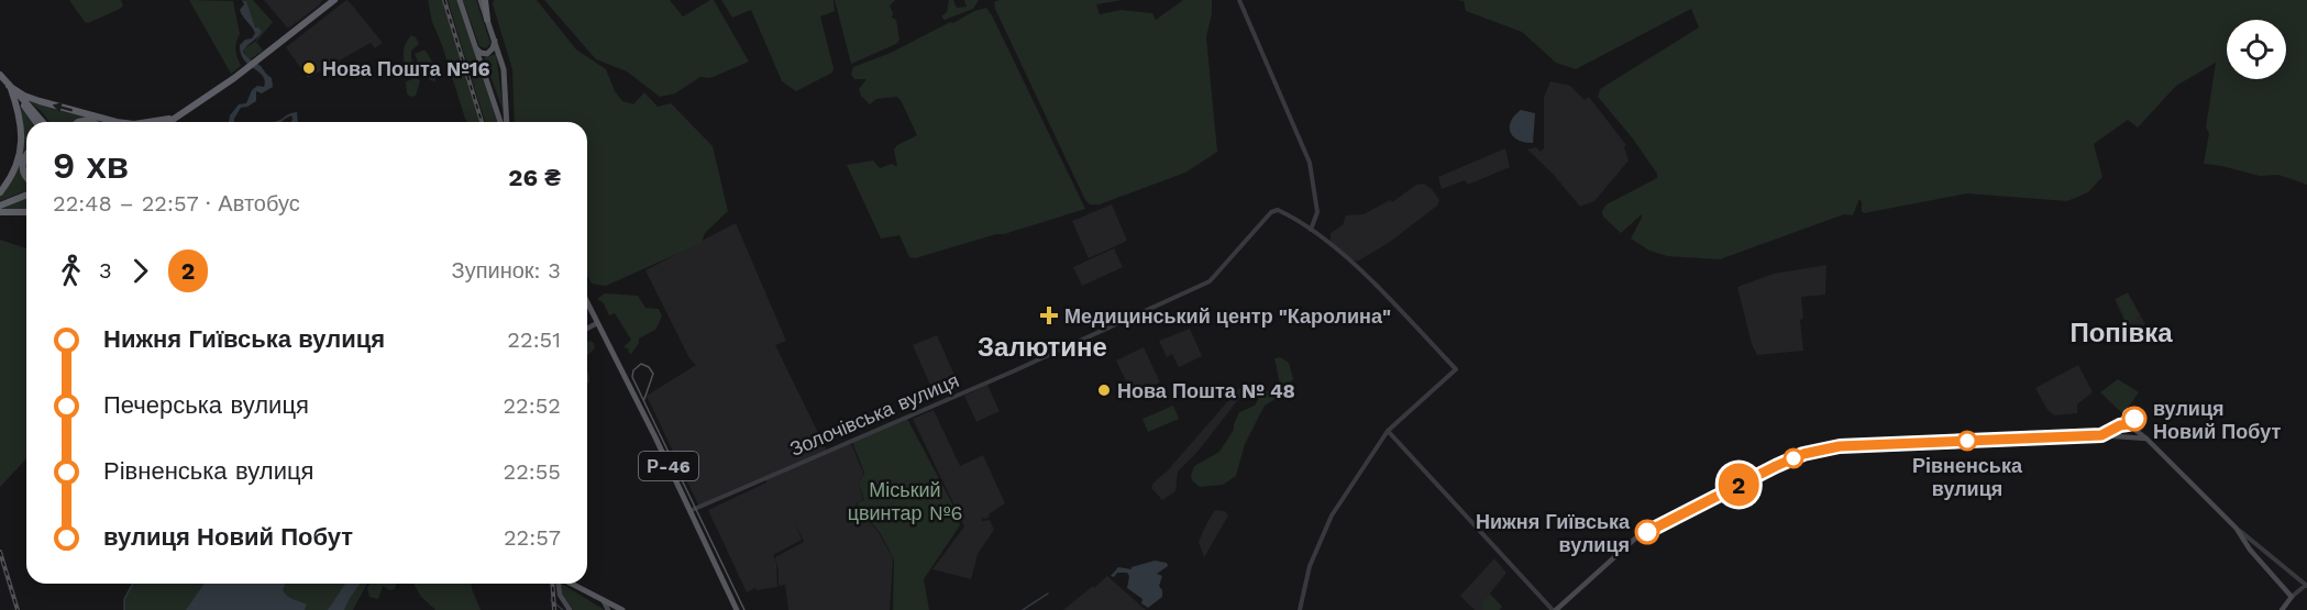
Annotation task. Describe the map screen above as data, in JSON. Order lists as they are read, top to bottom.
{
  "streets": {
    "main road": ["Р-46"],
    "street": ["Золочівська вулиця"]
  },
  "crossings": [
    ["Золочівська вулиця", "Р-46"]
  ],
  "districts": ["Попівка", "Залютине"],
  "parks": ["Міський цвинтар №6"],
  "places": {
    "other": [
      "Нова Пошта №16",
      "Нова Пошта № 48",
      "вулиця Новий Побут",
      "Рівненська вулиця",
      "Нижня Гиївська вулиця"
    ],
    "health": ["Медицинський центр \"Каролина\""]
  },
  "lines": ["bus line 2"],
  "page": {
    "on_map": "2",
    "heading": ["9 хв", "22:48 – 22:57 · Автобус", "26 ₴"],
    "legs": ["3", "2", "Зупинок: 3"],
    "list": [
      {
        "name": "Нижня Гиївська вулиця",
        "value": "22:51"
      },
      {
        "name": "Печерська вулиця",
        "value": "22:52"
      },
      {
        "name": "Рівненська вулиця",
        "value": "22:55"
      },
      {
        "name": "вулиця Новий Побут",
        "value": "22:57"
      }
    ]
  }
}
